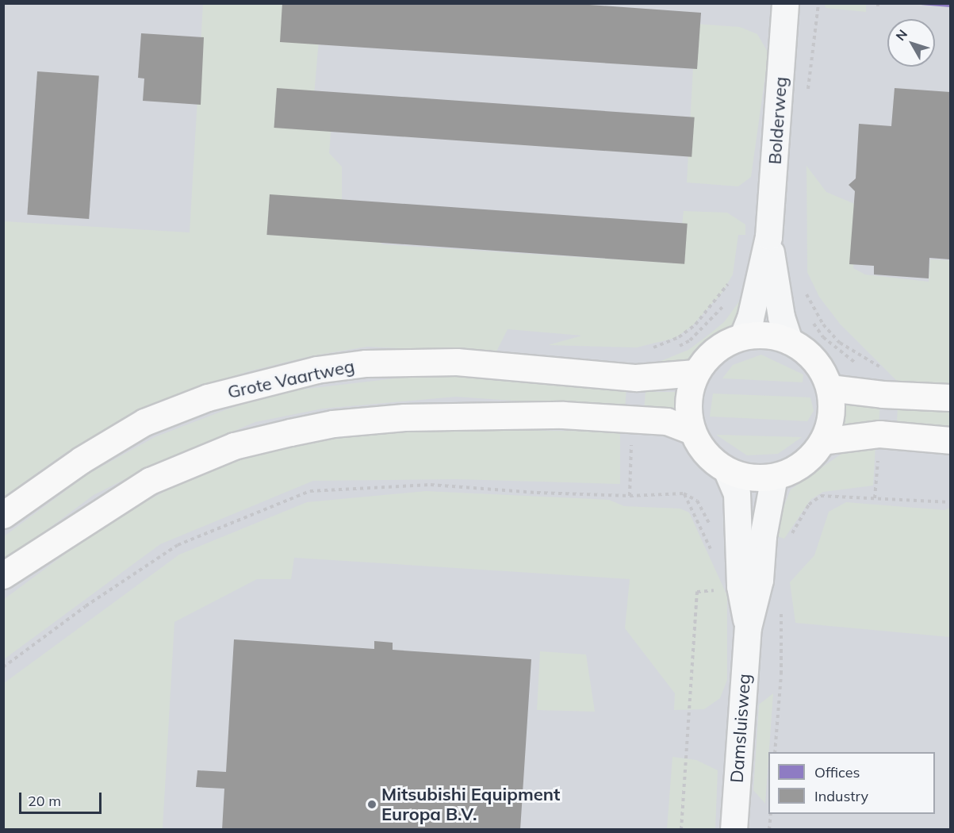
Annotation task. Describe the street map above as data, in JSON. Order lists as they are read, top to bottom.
{
  "streets": {
    "main road": ["Grote Vaartweg"],
    "street": ["Bolderweg", "Damsluisweg"]
  },
  "crossings": [
    ["Bolderweg", "Grote Vaartweg"],
    ["Bolderweg", "Damsluisweg"],
    ["Grote Vaartweg", "Damsluisweg"]
  ],
  "places": ["Mitsubishi Equipment Europa B.V."],
  "legend": ["Offices", "Industry"],
  "scale_bar": "20 m",
  "north": "top left"
}
